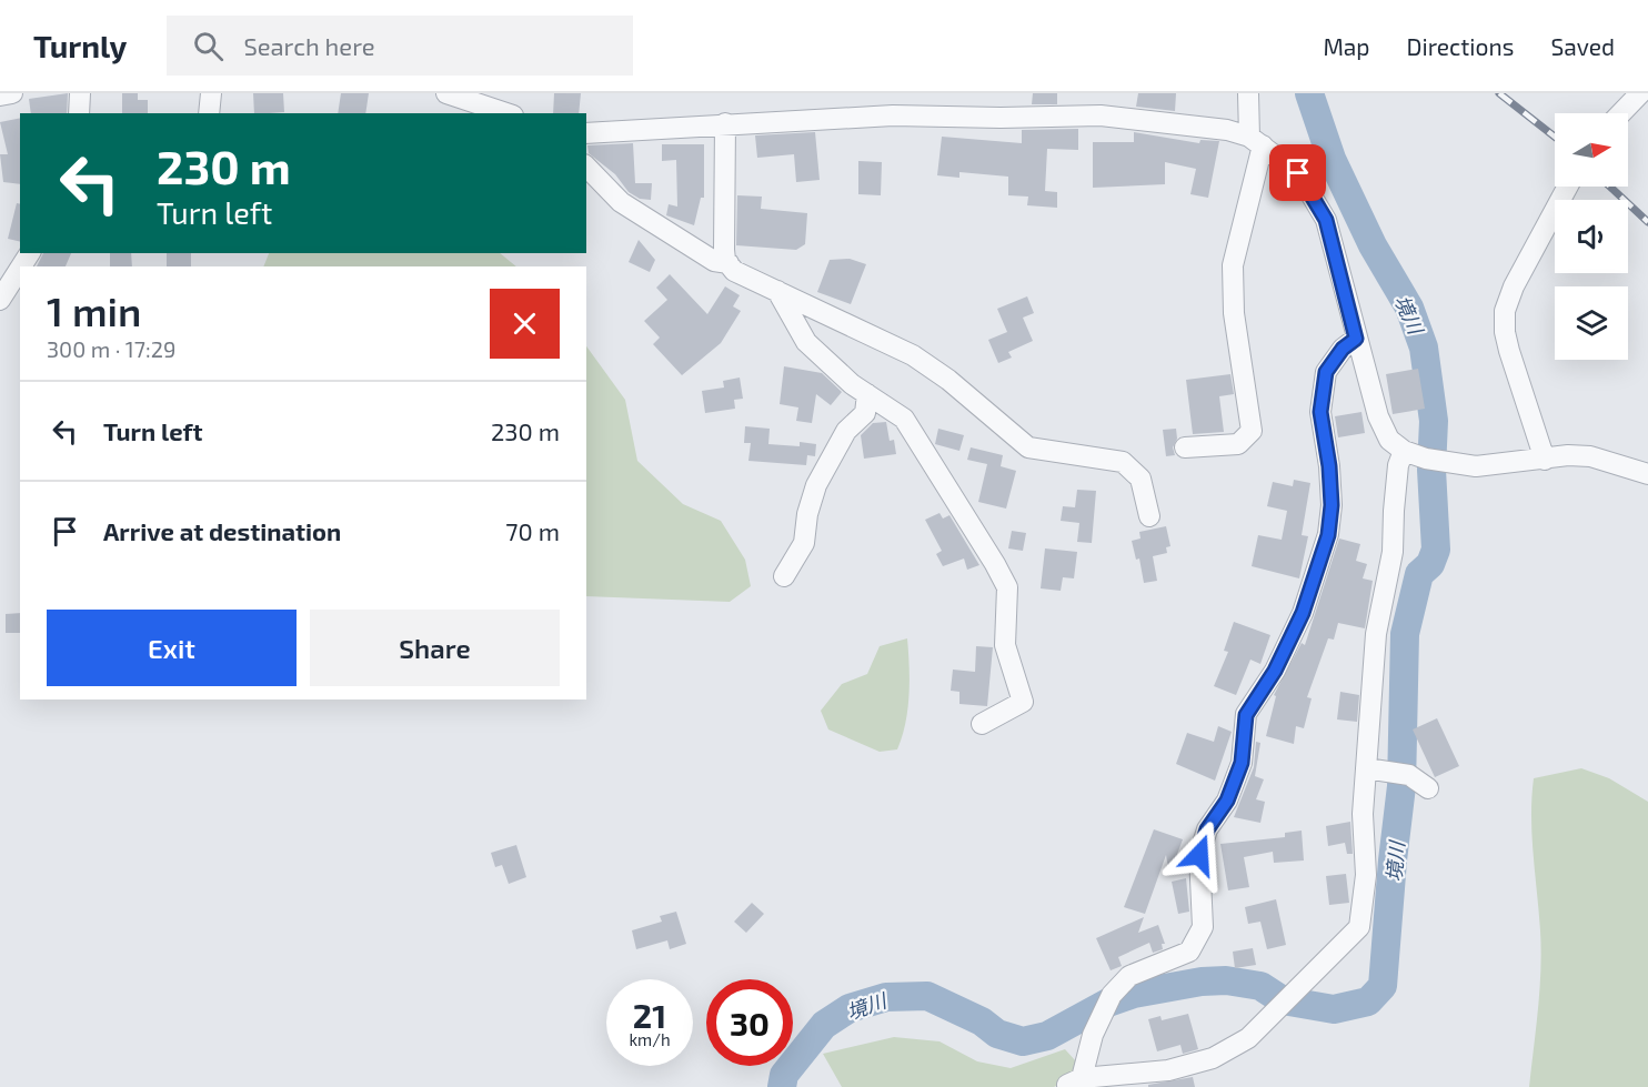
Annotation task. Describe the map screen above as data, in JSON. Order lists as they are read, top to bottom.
{
  "water": ["境川"],
  "north": "right",
  "page": {
    "header": "Turnly",
    "search": "Search here",
    "nav": ["Map", "Directions", "Saved"],
    "turn": ["230 m", "Turn left"],
    "heading": ["1 min", "300 m · 17:29"],
    "list": [
      {
        "name": "Turn left",
        "value": "230 m"
      },
      {
        "name": "Arrive at destination",
        "value": "70 m"
      }
    ],
    "buttons": ["Exit", "Share"],
    "speed": "21 km/h",
    "limit": "30"
  }
}
